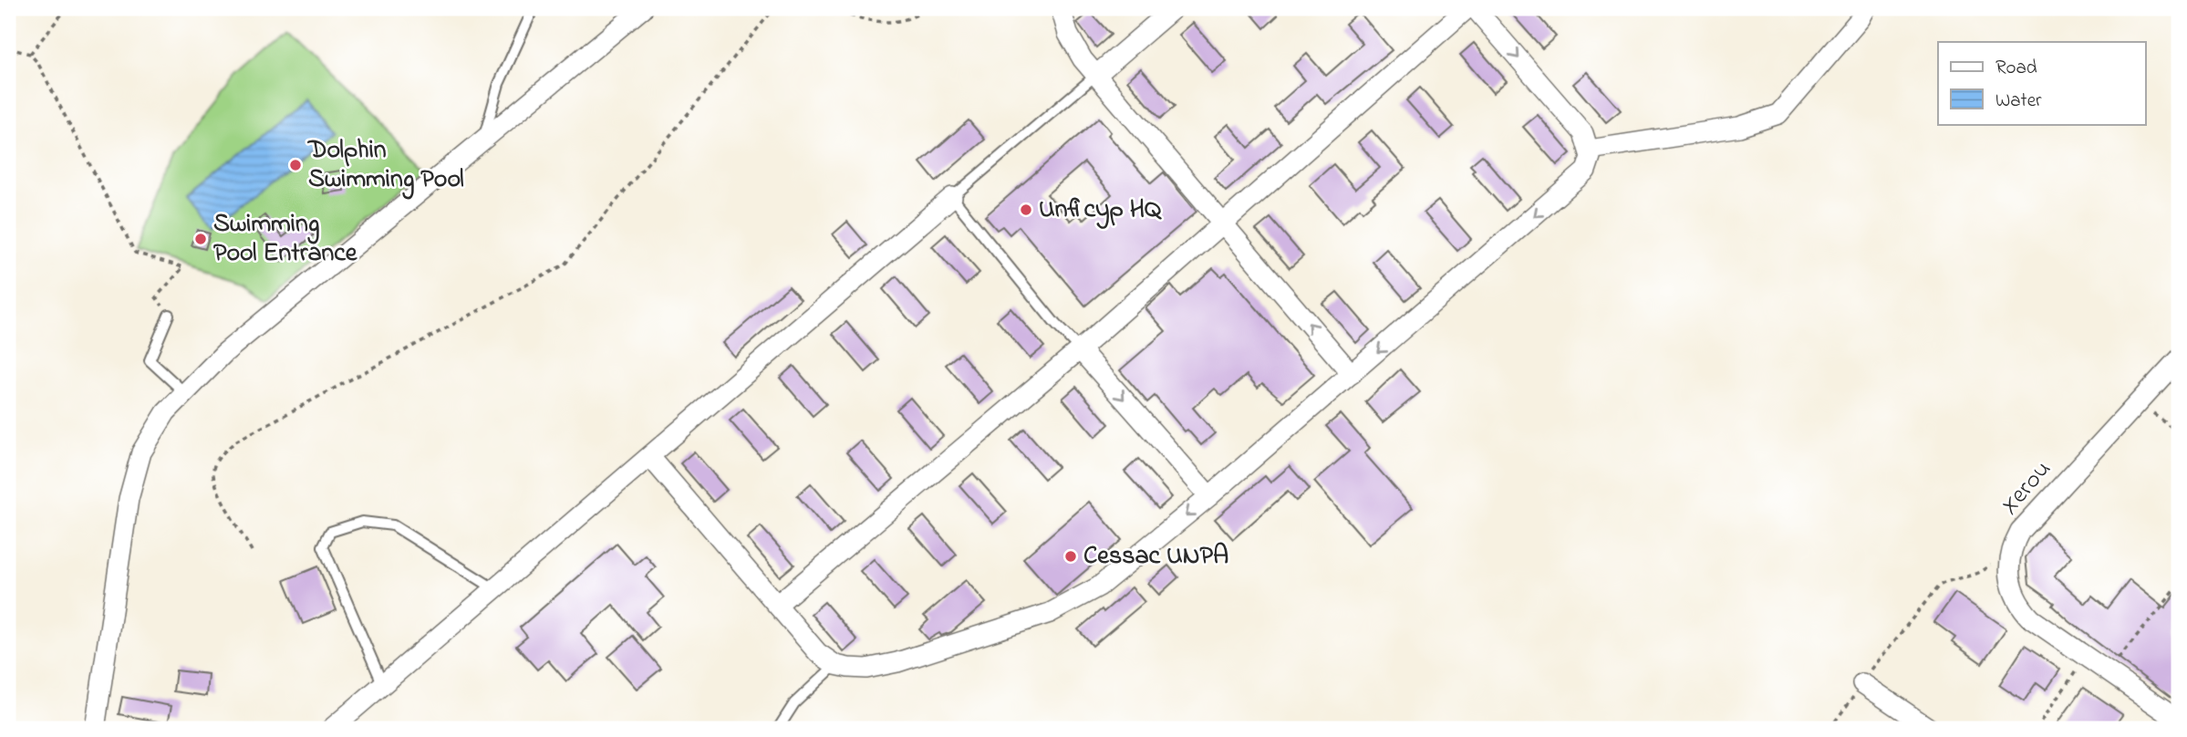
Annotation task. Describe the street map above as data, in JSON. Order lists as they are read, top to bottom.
{
  "streets": {
    "street": ["Xerou"]
  },
  "places": [
    "Dolphin Swimming Pool",
    "Unficyp HQ",
    "Swimming Pool Entrance",
    "Cessac UNPA"
  ],
  "legend": ["Road", "Water"]
}
